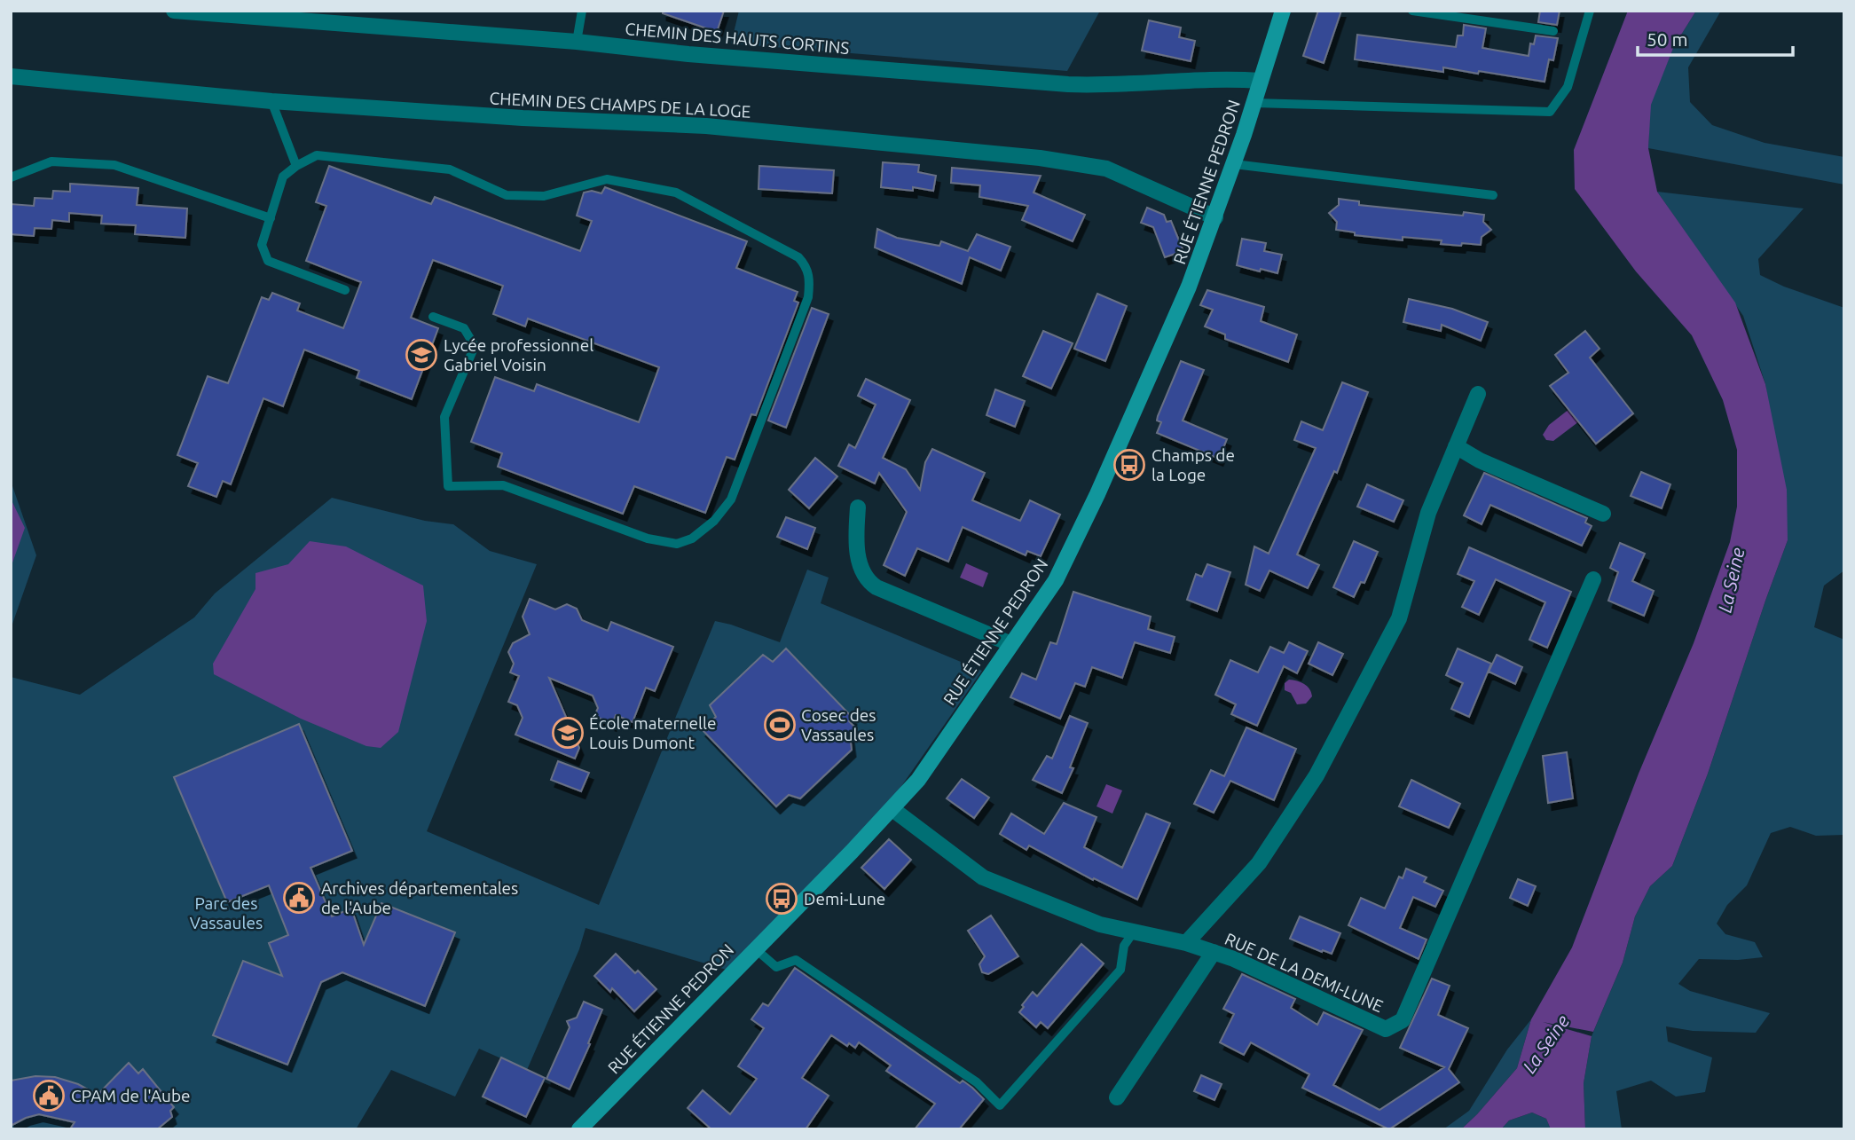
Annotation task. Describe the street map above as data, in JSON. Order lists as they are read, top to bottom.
{
  "streets": {
    "street": [
      "CHEMIN DES HAUTS CORTINS",
      "CHEMIN DES CHAMPS DE LA LOGE",
      "RUE ÉTIENNE PEDRON",
      "RUE DE LA DEMI-LUNE"
    ]
  },
  "crossings": [
    ["CHEMIN DES HAUTS CORTINS", "RUE ÉTIENNE PEDRON"],
    ["CHEMIN DES CHAMPS DE LA LOGE", "RUE ÉTIENNE PEDRON"],
    ["RUE ÉTIENNE PEDRON", "RUE DE LA DEMI-LUNE"]
  ],
  "water": ["La Seine"],
  "parks": ["Parc des Vassaules"],
  "places": {
    "school or university": ["Lycée professionnel Gabriel Voisin", "École maternelle Louis Dumont"],
    "bus stop": ["Champs de la Loge", "Demi-Lune"],
    "sports": ["Cosec des Vassaules"],
    "public building": ["Archives départementales de l'Aube", "CPAM de l'Aube"]
  },
  "scale_bar": "50 m"
}
